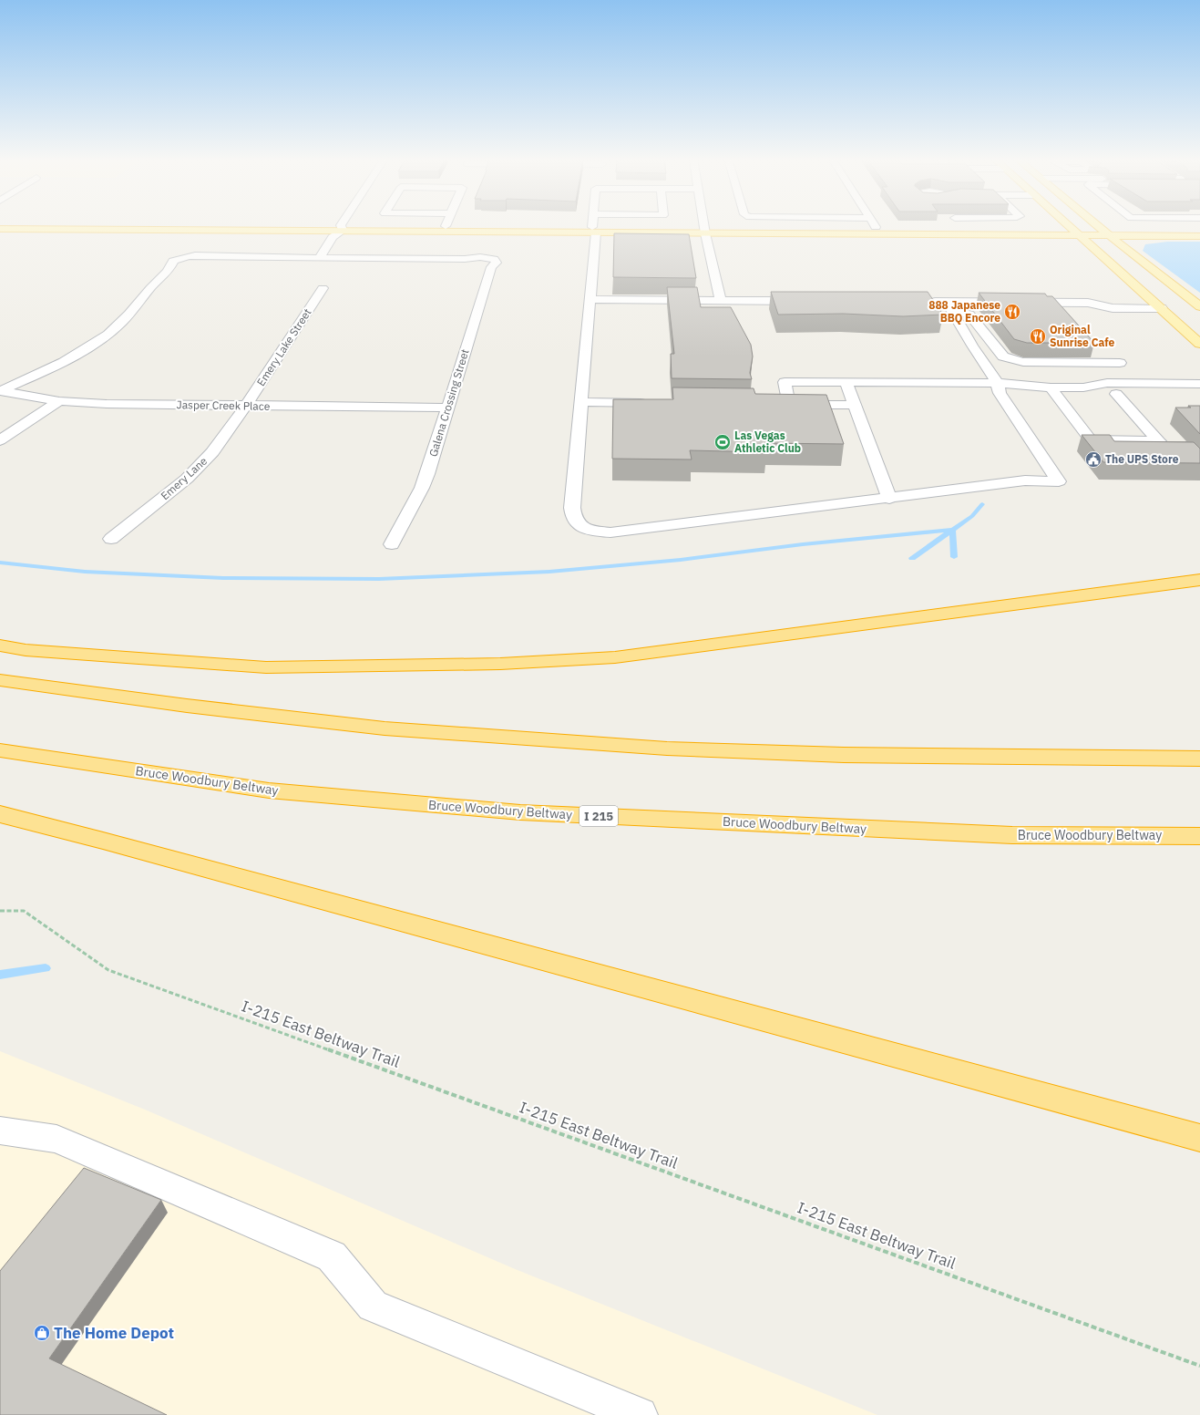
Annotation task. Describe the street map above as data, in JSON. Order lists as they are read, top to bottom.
{
  "streets": {
    "highway": ["Bruce Woodbury Beltway", "I 215"],
    "street": [
      "Emery Lake Street",
      "Galena Crossing Street",
      "Jasper Creek Place",
      "Emery Lane"
    ],
    "path": ["I-215 East Beltway Trail"]
  },
  "crossings": [
    ["Emery Lake Street", "Jasper Creek Place"],
    ["Emery Lake Street", "Emery Lane"],
    ["Galena Crossing Street", "Jasper Creek Place"],
    ["Jasper Creek Place", "Emery Lane"]
  ],
  "places": {
    "restaurant": ["888 Japanese BBQ Encore", "Original Sunrise Cafe"],
    "sports": ["Las Vegas Athletic Club"],
    "public building": ["The UPS Store"],
    "shop": ["The Home Depot"]
  }
}
